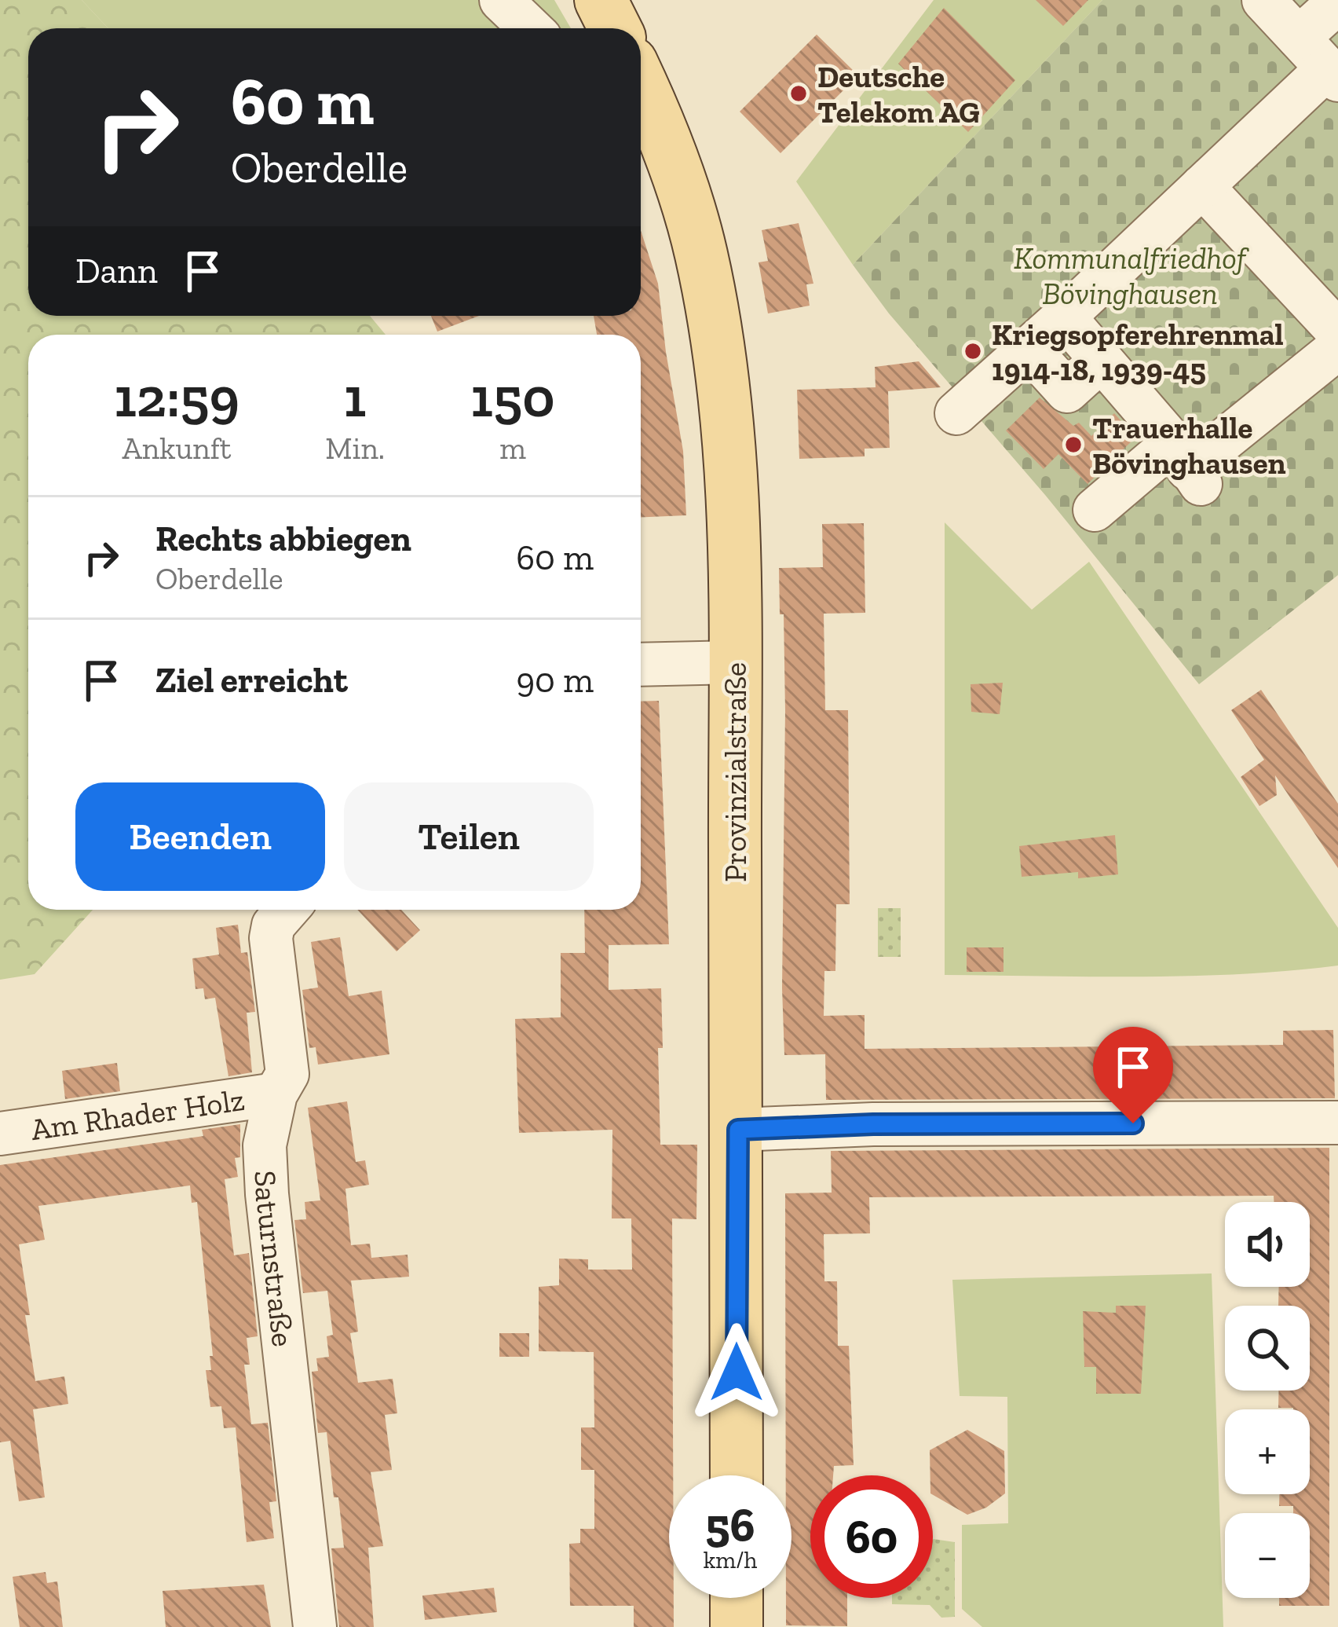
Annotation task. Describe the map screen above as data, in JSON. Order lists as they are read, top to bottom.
{
  "streets": {
    "main road": ["Provinzialstraße"],
    "street": ["Am Rhader Holz", "Saturnstraße"]
  },
  "crossings": [
    ["Am Rhader Holz", "Saturnstraße"]
  ],
  "parks": ["Kommunalfriedhof Bövinghausen"],
  "places": ["Deutsche Telekom AG", "Kriegsopferehrenmal 1914-18, 1939-45", "Trauerhalle Bövinghausen"],
  "page": {
    "turn": ["60 m", "Oberdelle"],
    "then": "Dann",
    "eta": [
      "12:59",
      "Ankunft",
      "1",
      "Min.",
      "150",
      "m"
    ],
    "list": [
      {
        "name": "Rechts abbiegen",
        "note": "Oberdelle",
        "value": "60 m"
      },
      {
        "name": "Ziel erreicht",
        "value": "90 m"
      }
    ],
    "buttons": ["Beenden", "Teilen"],
    "map_buttons": ["+", "−"],
    "speed": "56 km/h",
    "limit": "60"
  }
}
